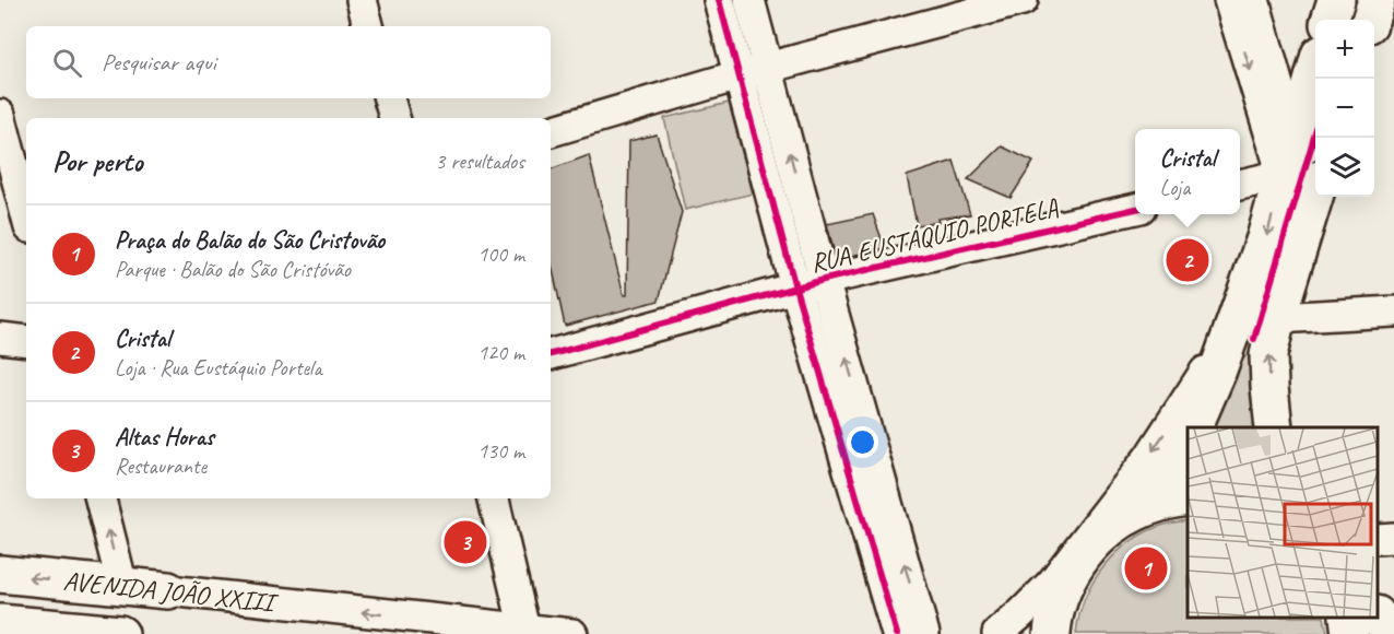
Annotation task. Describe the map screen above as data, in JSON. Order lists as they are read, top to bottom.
{
  "streets": {
    "main road": ["AVENIDA JOÃO XXIII"],
    "street": ["RUA EUSTÁQUIO PORTELA"]
  },
  "one_way": ["AVENIDA JOÃO XXIII"],
  "page": {
    "map_buttons": ["+", "−"],
    "search": "Pesquisar aqui",
    "heading": ["Por perto", "3 resultados"],
    "popup": ["Cristal", "Loja"],
    "list": [
      {
        "mark": "1",
        "name": "Praça do Balão do São Cristovão",
        "note": "Parque · Balão do São Cristóvão",
        "value": "100 m"
      },
      {
        "mark": "2",
        "name": "Cristal",
        "note": "Loja · Rua Eustáquio Portela",
        "value": "120 m"
      },
      {
        "mark": "3",
        "name": "Altas Horas",
        "note": "Restaurante",
        "value": "130 m"
      }
    ],
    "pins": ["2", "3", "1"]
  }
}
